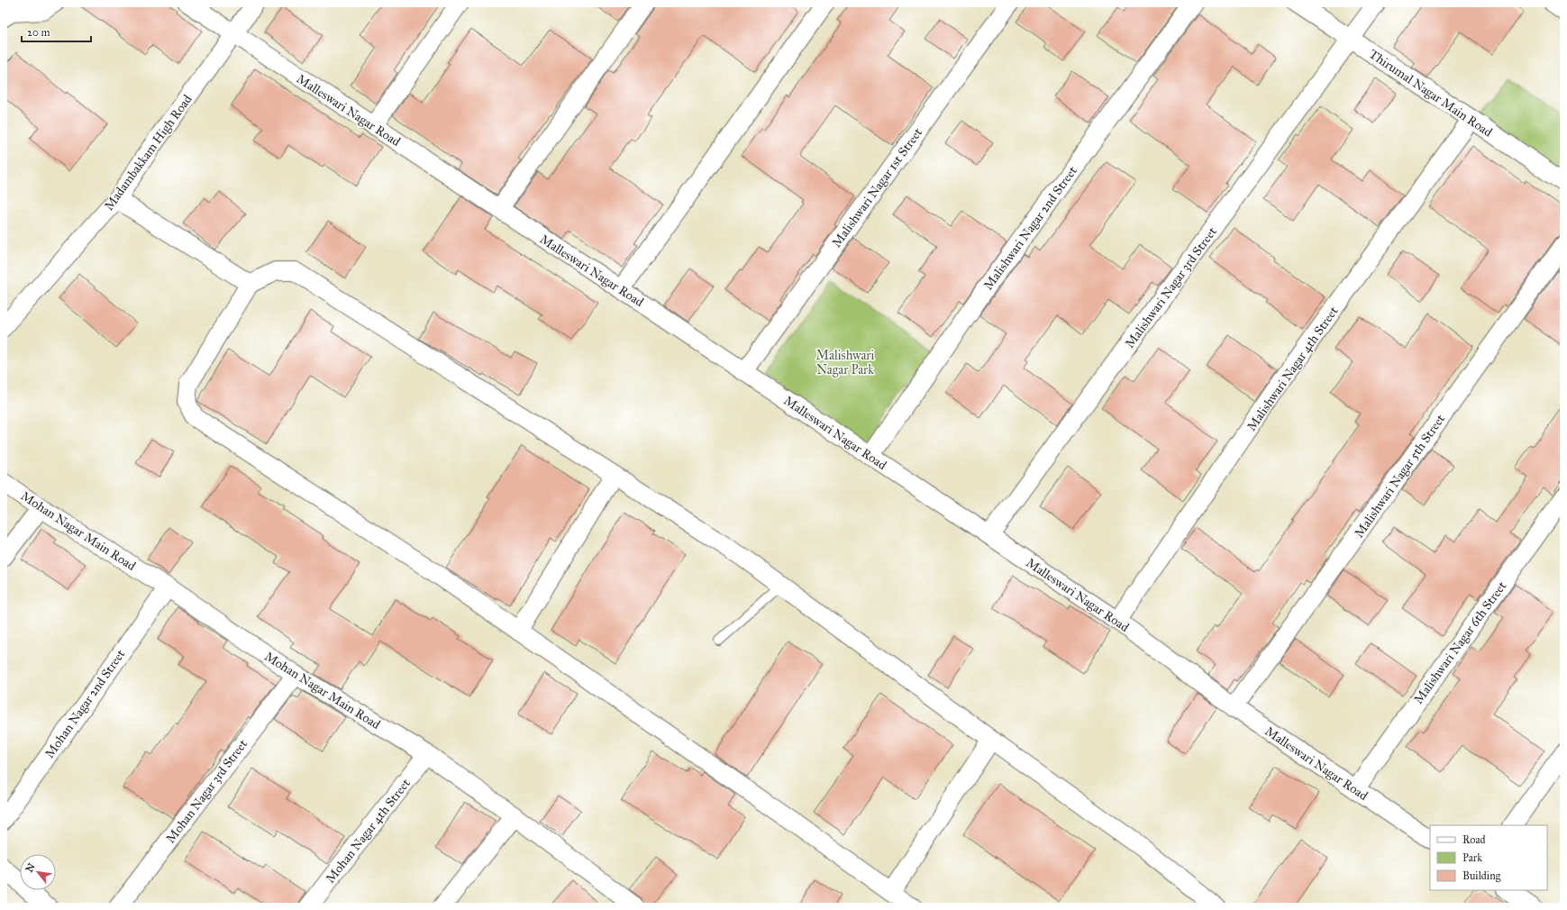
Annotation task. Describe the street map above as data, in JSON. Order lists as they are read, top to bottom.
{
  "streets": {
    "street": [
      "Thirumal Nagar Main Road",
      "Malleswari Nagar Road",
      "Madambakkam High Road",
      "Malishwari Nagar 1st Street",
      "Malishwari Nagar 2nd Street",
      "Malishwari Nagar 3rd Street",
      "Malishwari Nagar 4th Street",
      "Malishwari Nagar 5th Street",
      "Mohan Nagar Main Road",
      "Malishwari Nagar 6th Street",
      "Mohan Nagar 2nd Street",
      "Mohan Nagar 3rd Street",
      "Mohan Nagar 4th Street"
    ]
  },
  "crossings": [
    ["Thirumal Nagar Main Road", "Malishwari Nagar 3rd Street"],
    ["Thirumal Nagar Main Road", "Malishwari Nagar 4th Street"],
    ["Malleswari Nagar Road", "Madambakkam High Road"],
    ["Malleswari Nagar Road", "Malishwari Nagar 1st Street"],
    ["Malleswari Nagar Road", "Malishwari Nagar 2nd Street"],
    ["Malleswari Nagar Road", "Malishwari Nagar 3rd Street"],
    ["Malleswari Nagar Road", "Malishwari Nagar 4th Street"],
    ["Malleswari Nagar Road", "Malishwari Nagar 5th Street"],
    ["Malleswari Nagar Road", "Malishwari Nagar 6th Street"],
    ["Mohan Nagar Main Road", "Mohan Nagar 2nd Street"],
    ["Mohan Nagar Main Road", "Mohan Nagar 3rd Street"],
    ["Mohan Nagar Main Road", "Mohan Nagar 4th Street"]
  ],
  "parks": ["Malishwari Nagar Park"],
  "legend": ["Road", "Park", "Building"],
  "scale_bar": "20 m",
  "north": "top left"
}
